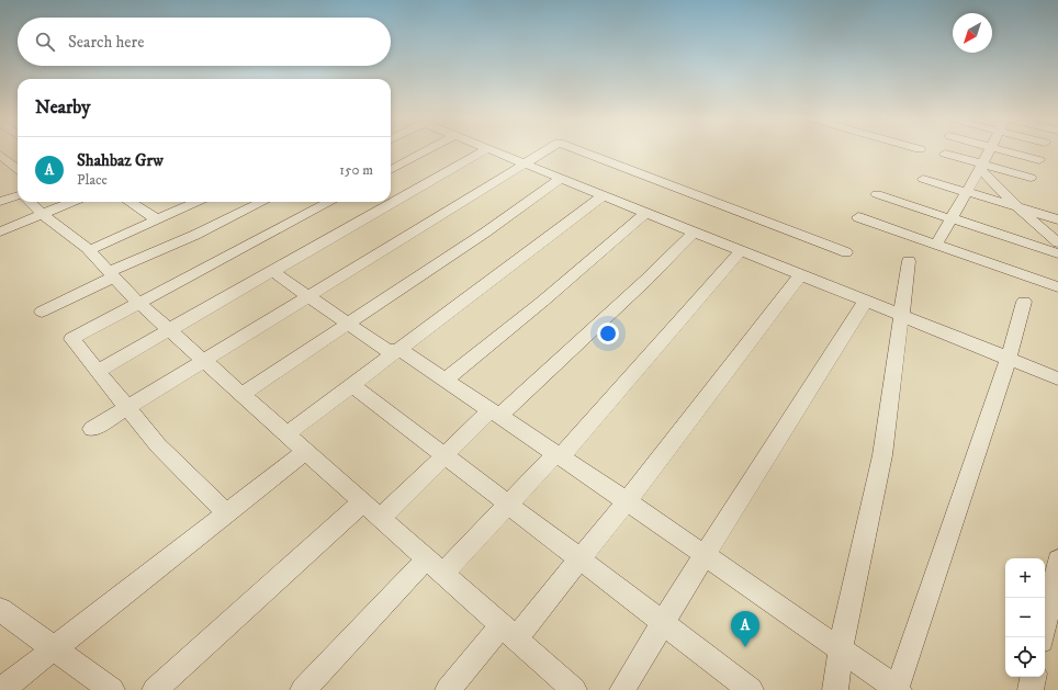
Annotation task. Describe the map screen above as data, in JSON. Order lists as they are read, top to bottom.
{
  "north": "bottom left",
  "page": {
    "search": "Search here",
    "heading": "Nearby",
    "list": [
      {
        "mark": "A",
        "name": "Shahbaz Grw",
        "note": "Place",
        "value": "150 m"
      }
    ],
    "map_buttons": ["+", "−"],
    "pins": "A"
  }
}
